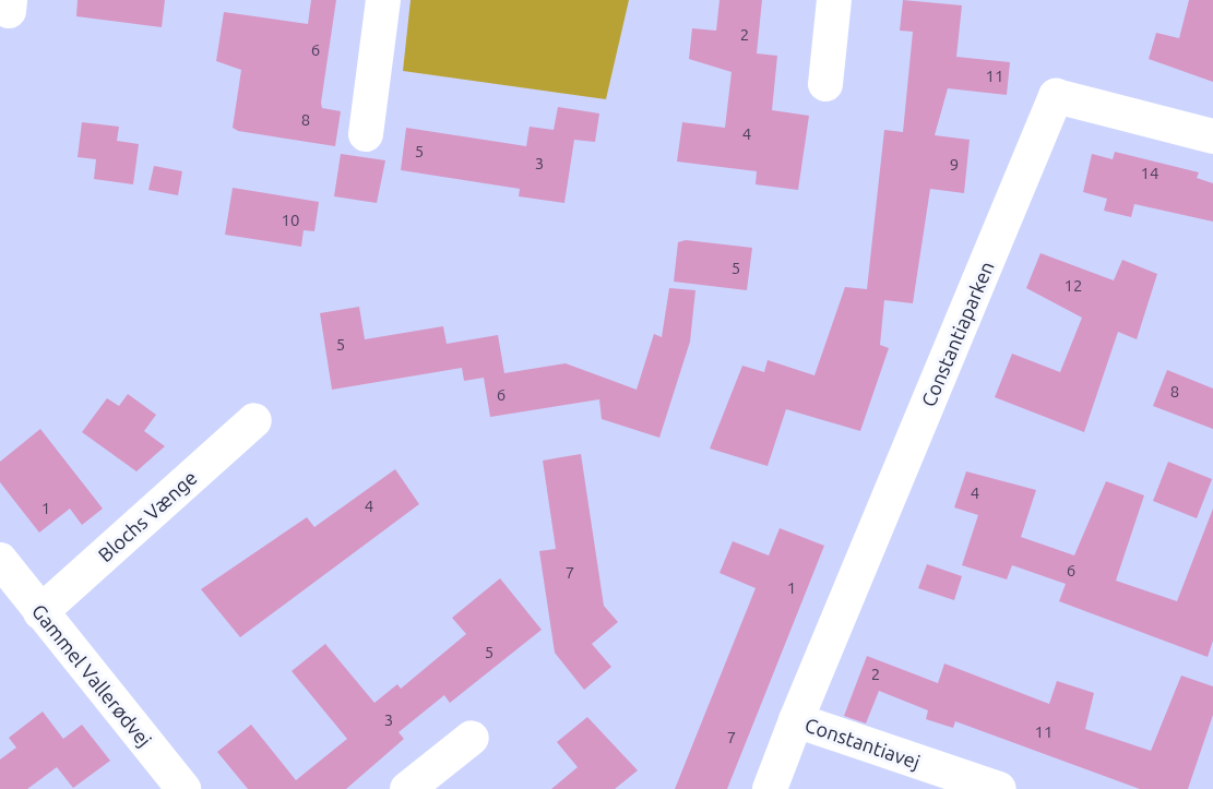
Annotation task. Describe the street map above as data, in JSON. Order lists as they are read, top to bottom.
{
  "streets": {
    "street": [
      "Constantiaparken",
      "Blochs Vænge",
      "Gammel Vallerødvej",
      "Constantiavej"
    ]
  },
  "crossings": [
    ["Constantiaparken", "Constantiavej"],
    ["Blochs Vænge", "Gammel Vallerødvej"]
  ],
  "house_numbers": [
    "2",
    "6",
    "11",
    "8",
    "4",
    "5",
    "3",
    "9",
    "14",
    "10",
    "5",
    "12",
    "5",
    "8",
    "6",
    "4",
    "4",
    "1",
    "6",
    "7",
    "1",
    "5",
    "2",
    "3",
    "11",
    "7"
  ]
}
